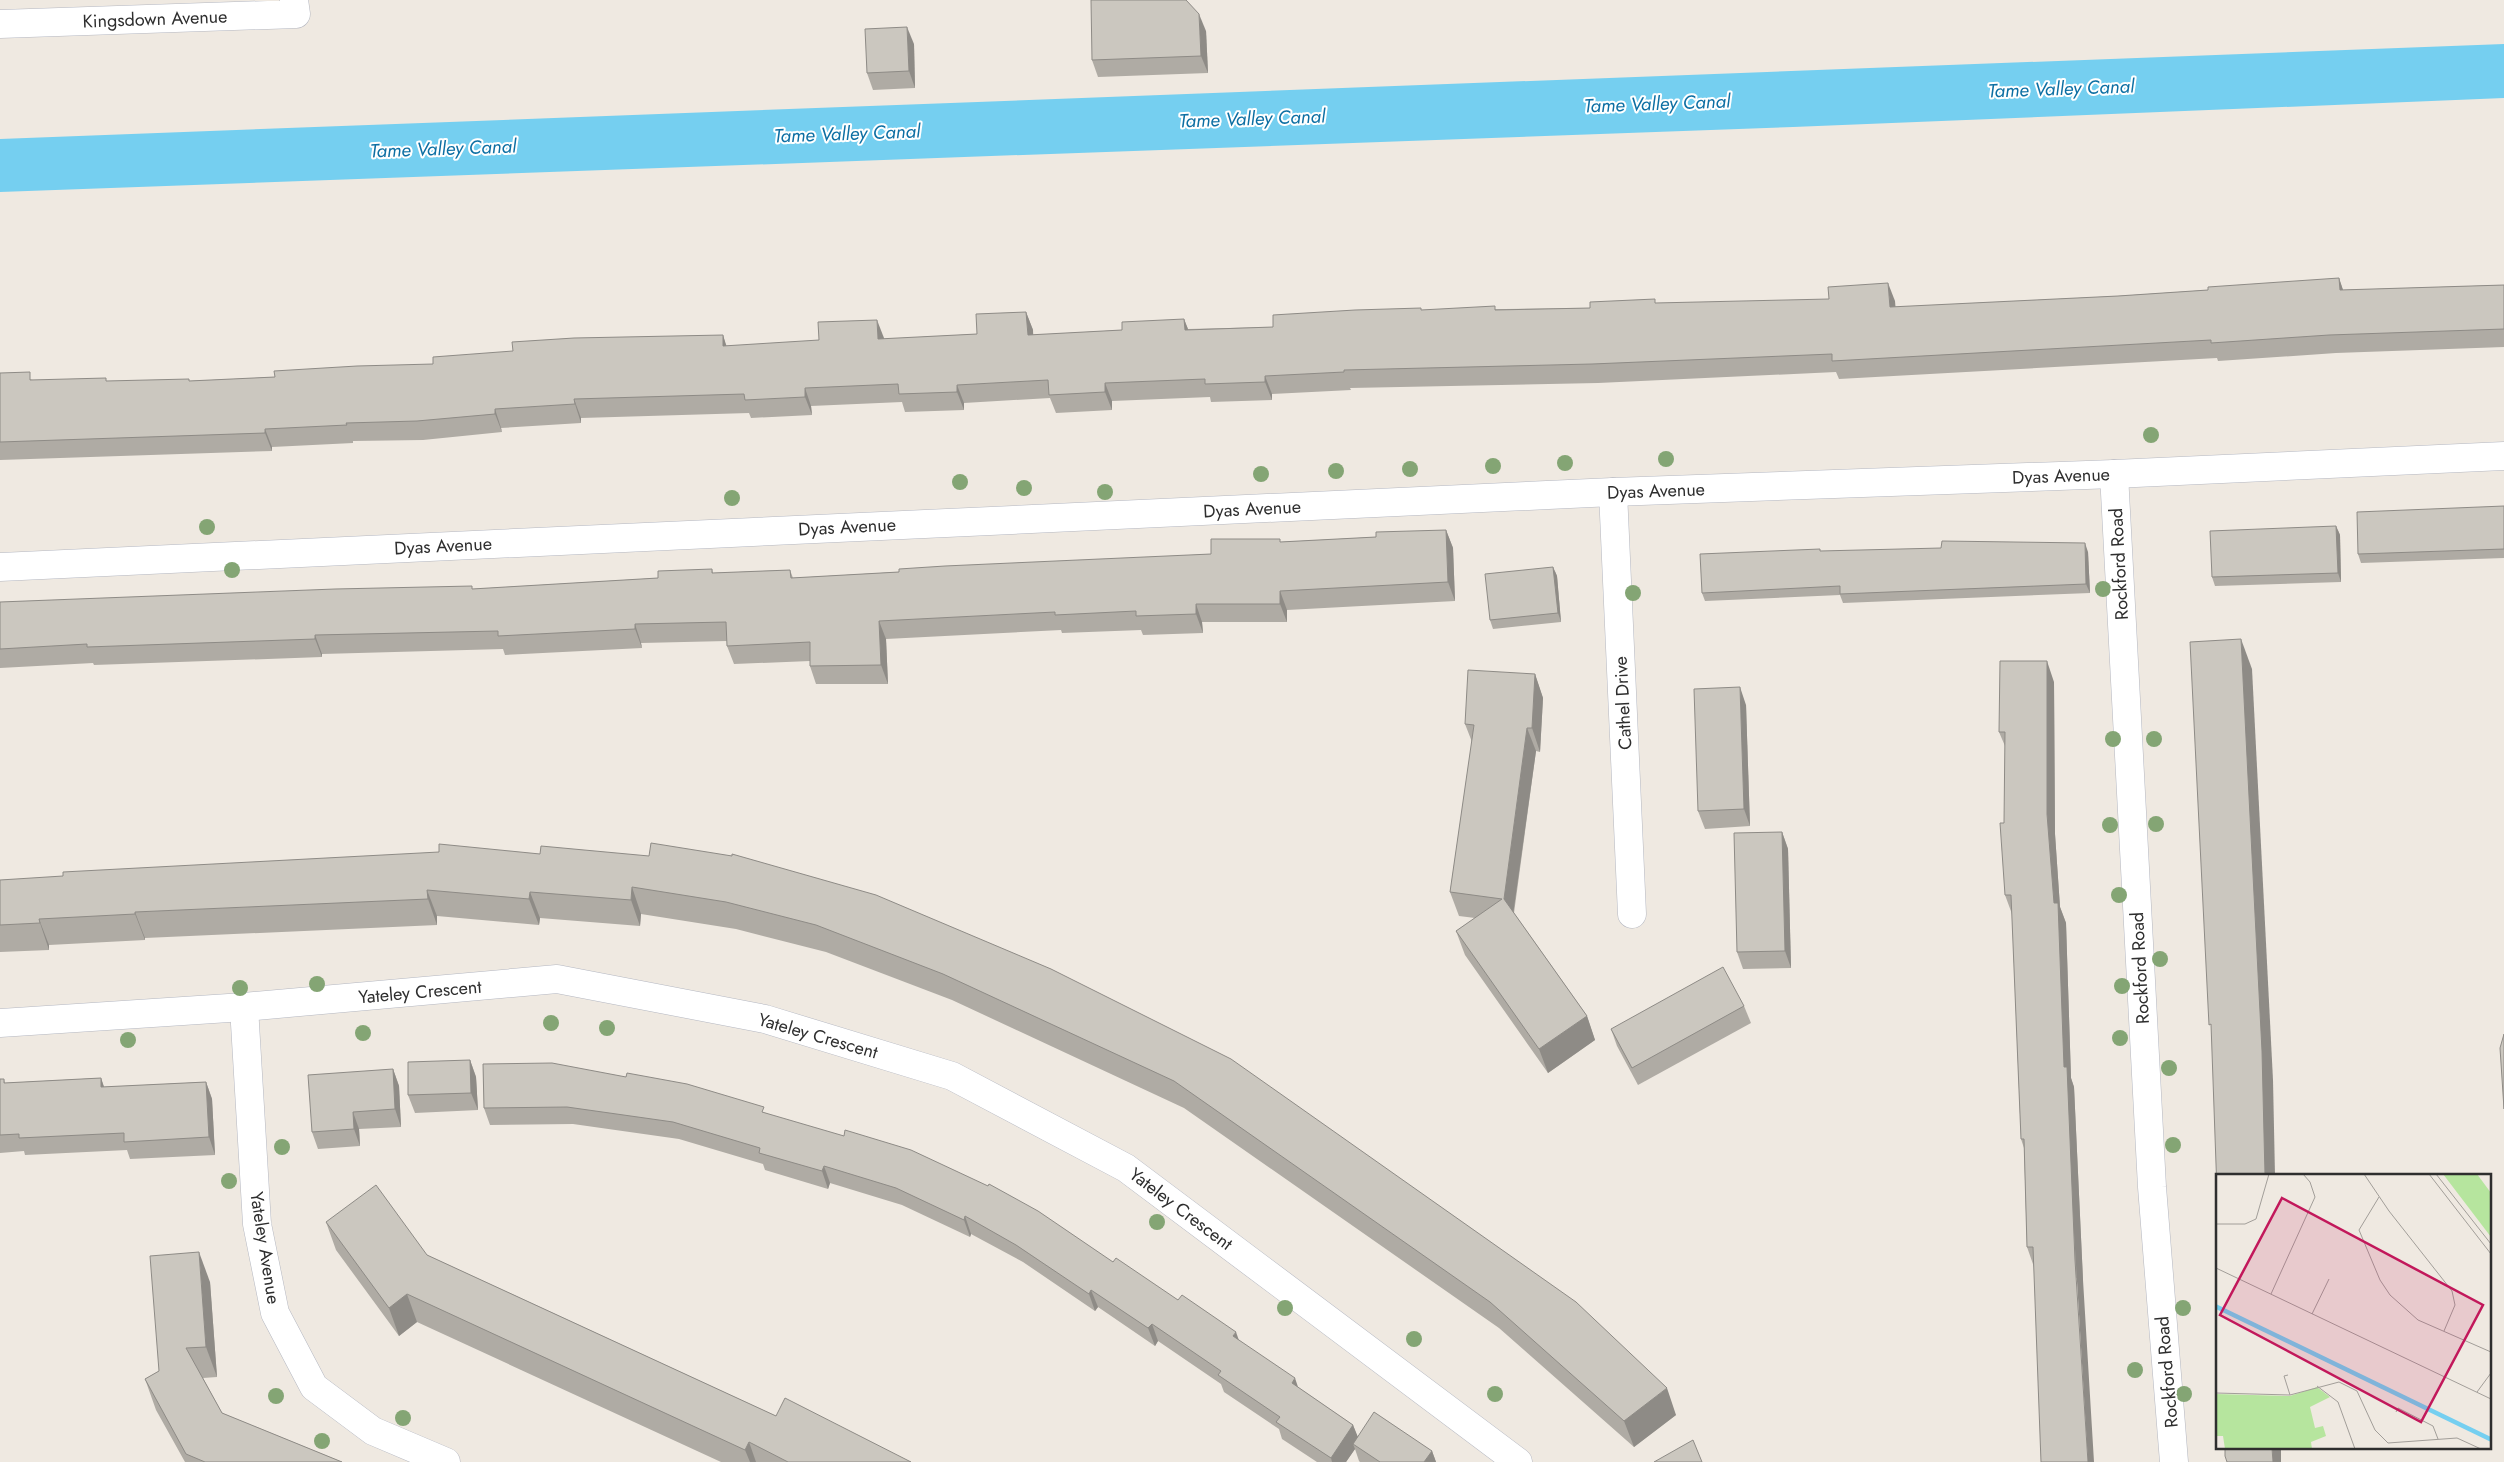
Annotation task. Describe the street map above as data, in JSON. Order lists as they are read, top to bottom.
{
  "streets": {
    "street": [
      "Kingsdown Avenue",
      "Dyas Avenue",
      "Rockford Road",
      "Cathel Drive",
      "Yateley Crescent",
      "Yateley Avenue"
    ]
  },
  "crossings": [
    ["Dyas Avenue", "Rockford Road"],
    ["Dyas Avenue", "Cathel Drive"],
    ["Yateley Crescent", "Yateley Avenue"]
  ],
  "water": ["Tame Valley Canal"]
}
